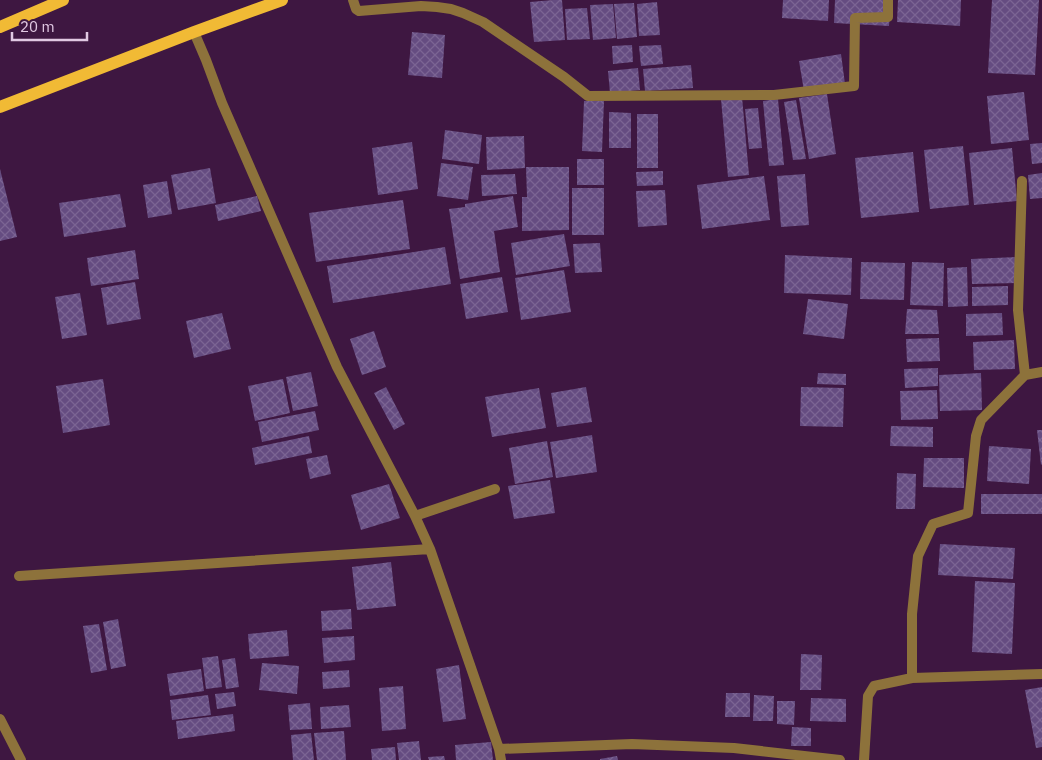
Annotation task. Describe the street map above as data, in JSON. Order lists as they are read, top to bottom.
{
  "scale_bar": "20 m"
}
